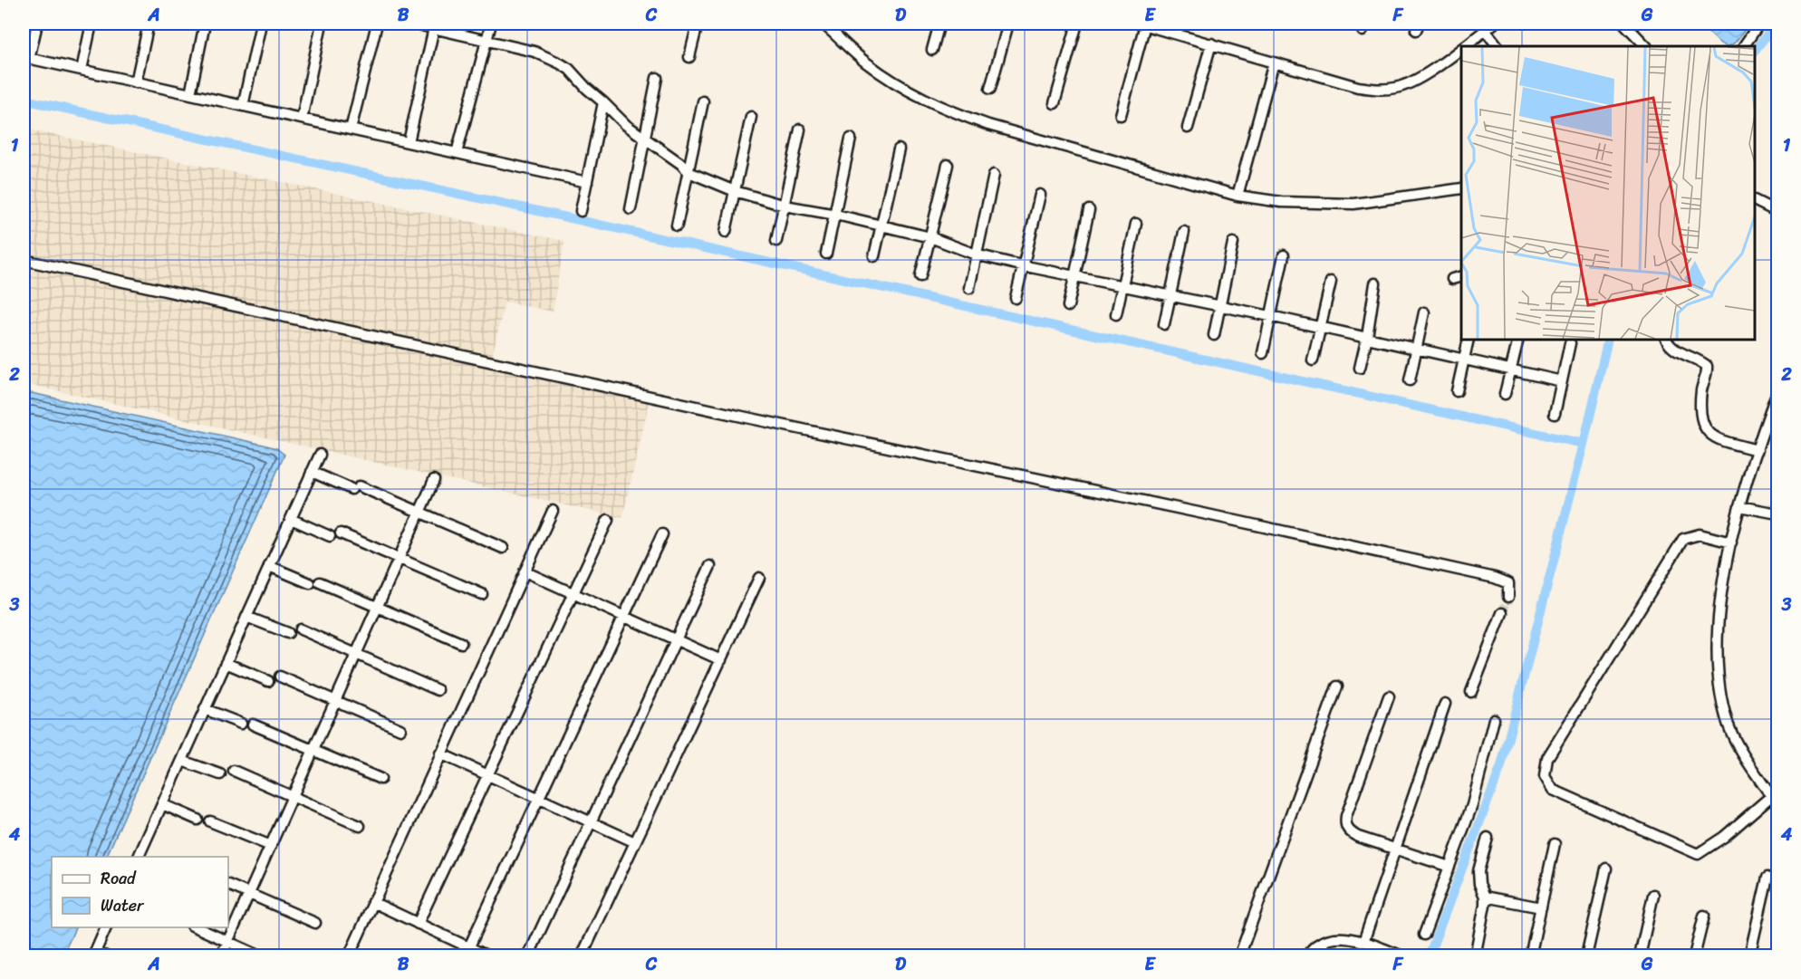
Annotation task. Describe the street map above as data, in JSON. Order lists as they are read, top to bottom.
{
  "legend": ["Road", "Water"],
  "grid": {
    "columns": [
      "A",
      "B",
      "C",
      "D",
      "E",
      "F",
      "G"
    ],
    "rows": [
      "1",
      "2",
      "3",
      "4"
    ]
  }
}
